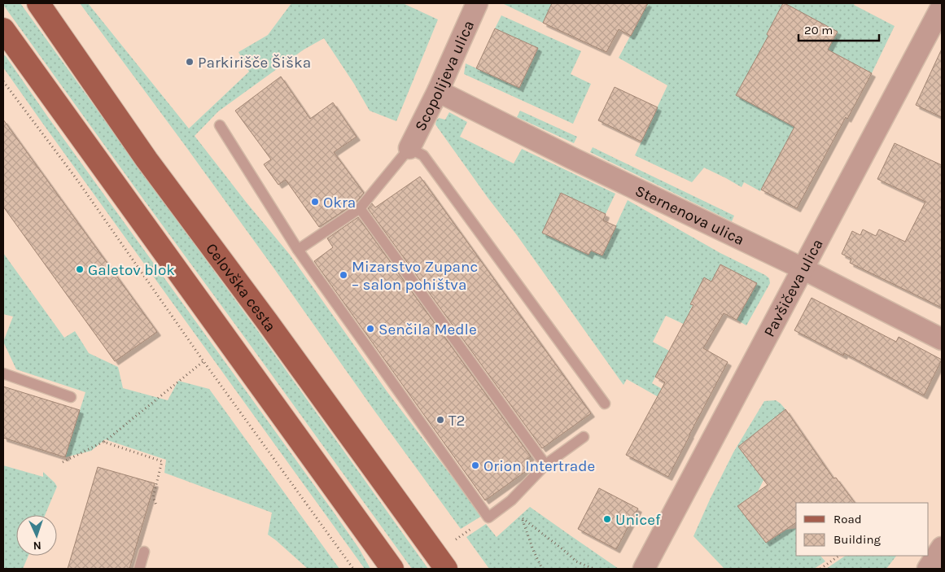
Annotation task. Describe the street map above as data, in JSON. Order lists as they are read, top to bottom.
{
  "streets": {
    "main road": ["Celovška cesta"],
    "street": ["Scopolijeva ulica", "Sternenova ulica", "Pavšičeva ulica"]
  },
  "crossings": [
    ["Scopolijeva ulica", "Sternenova ulica"],
    ["Sternenova ulica", "Pavšičeva ulica"]
  ],
  "places": [
    "Parkirišče Šiška",
    "Okra",
    "Galetov blok",
    "Mizarstvo Zupanc – salon pohištva",
    "Senčila Medle",
    "T2",
    "Orion Intertrade",
    "Unicef"
  ],
  "legend": ["Road", "Building"],
  "scale_bar": "20 m",
  "north": "bottom"
}
